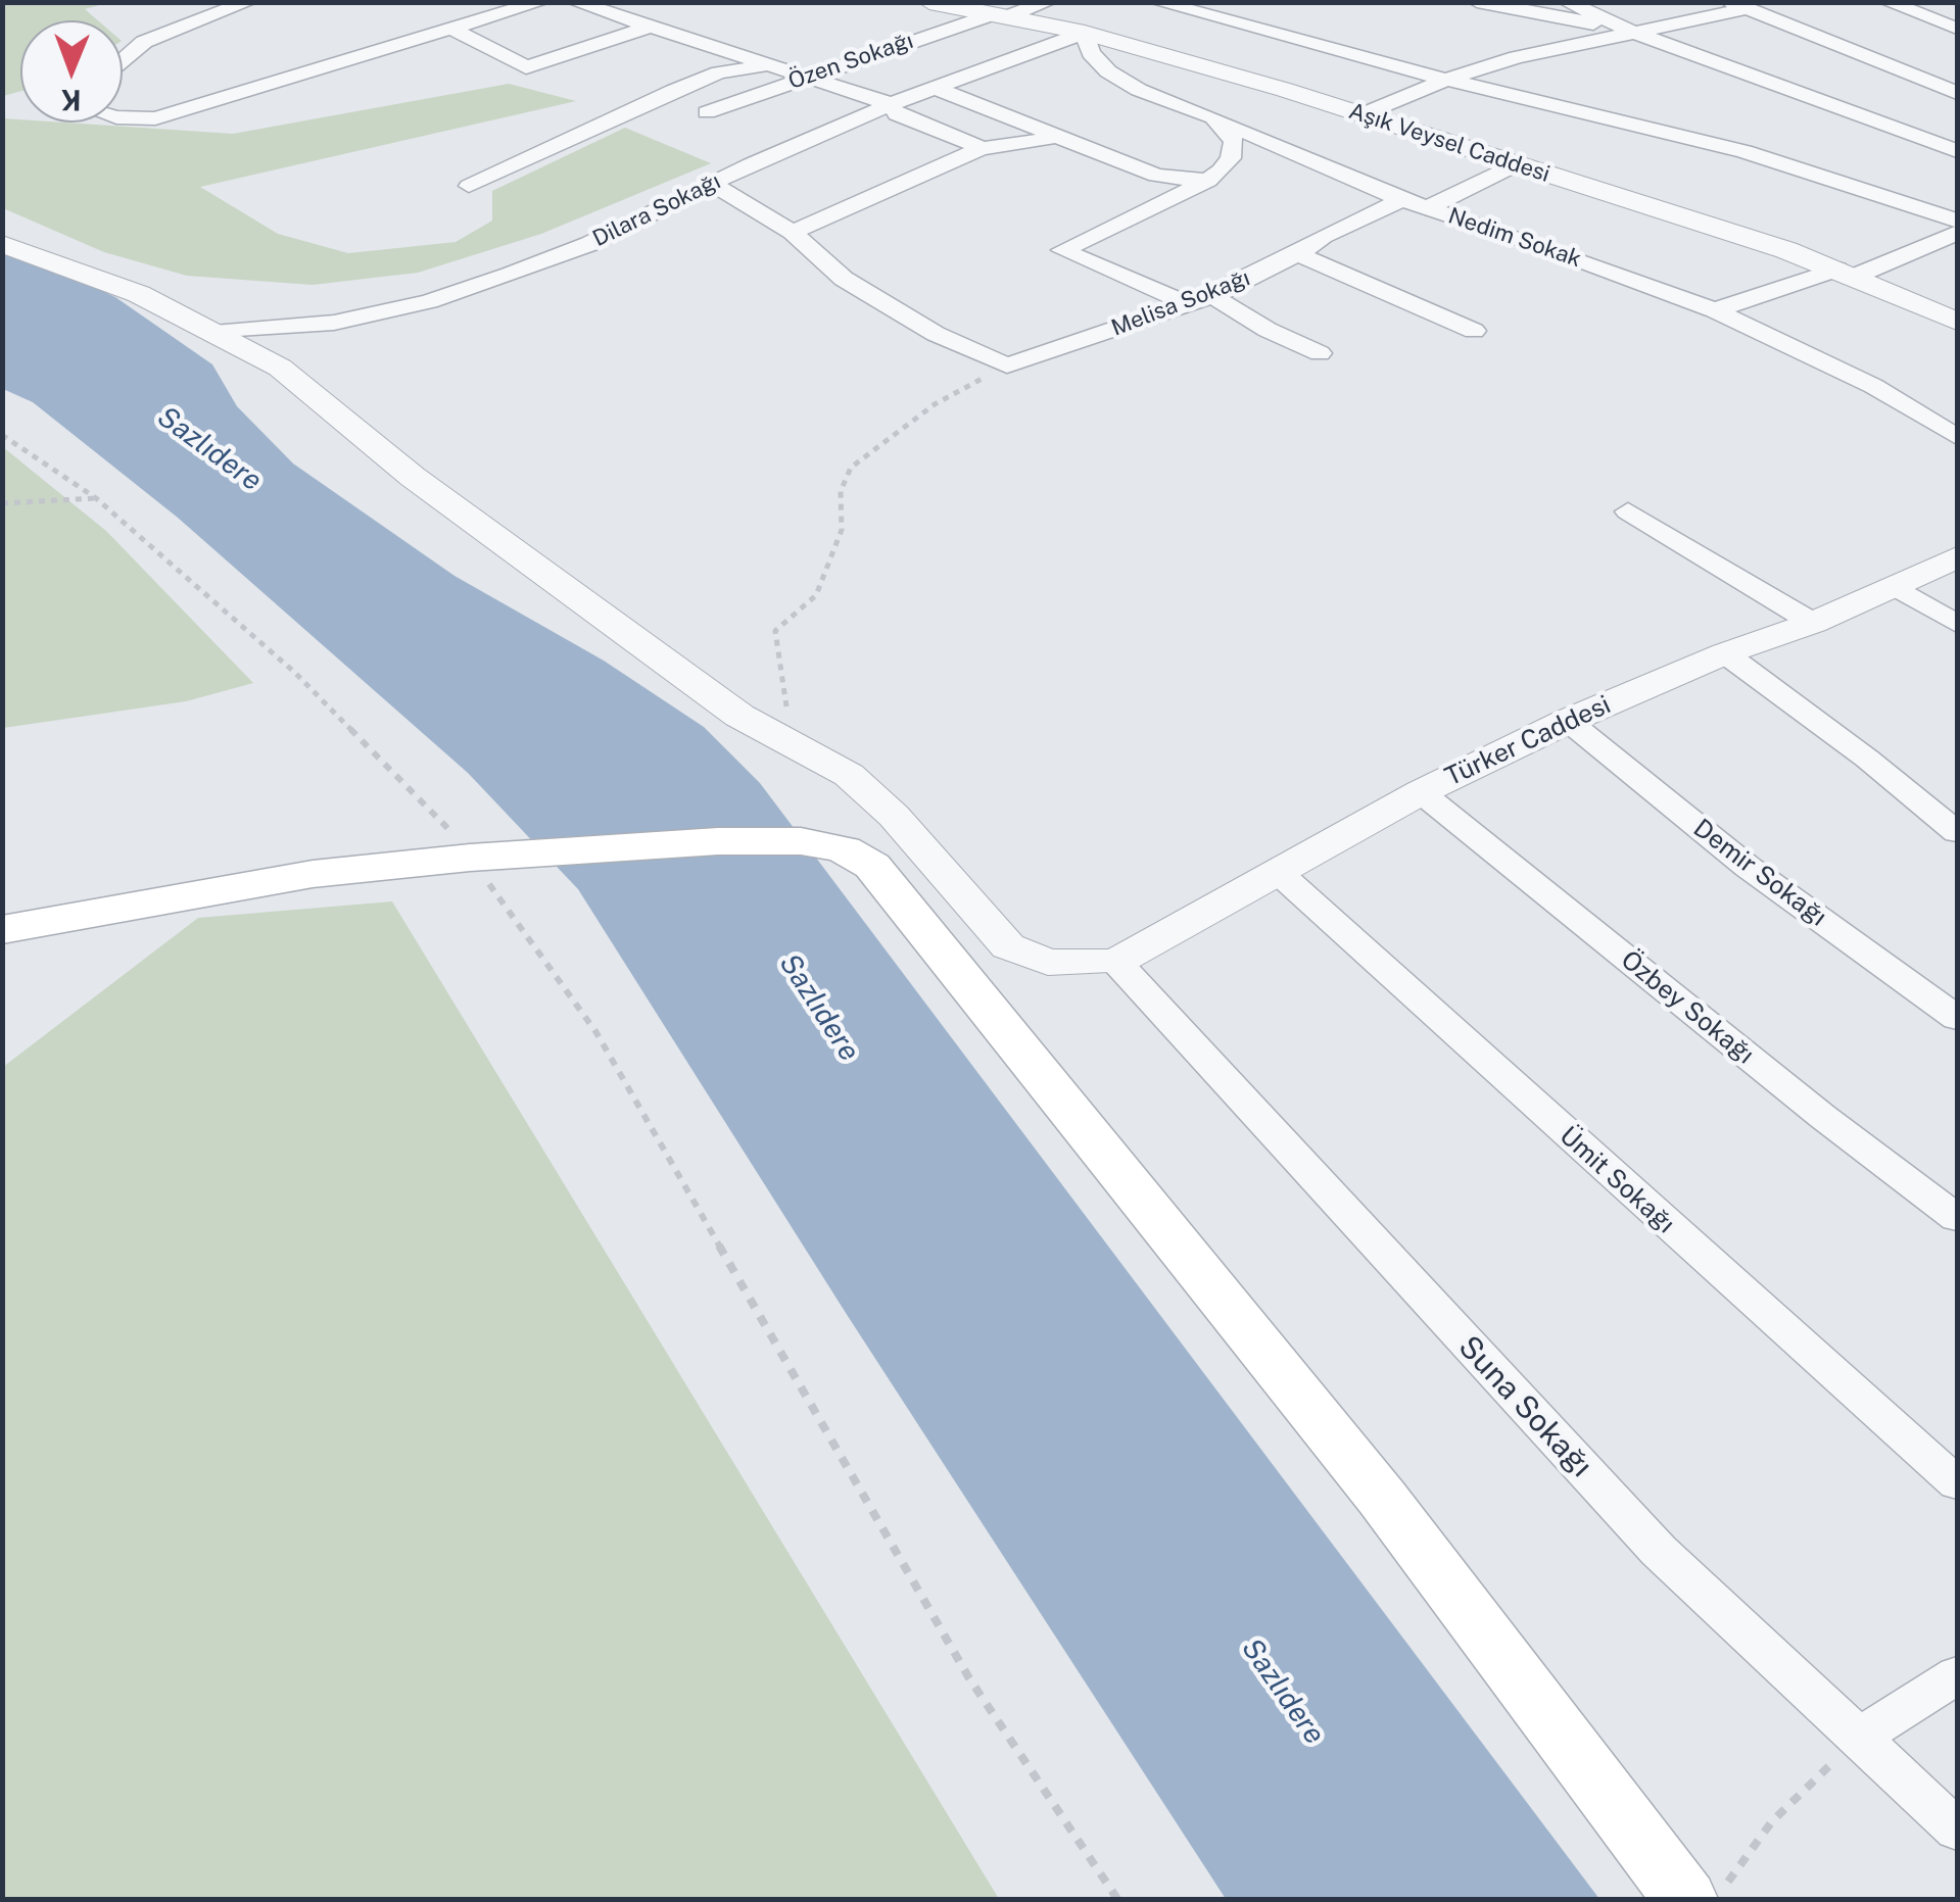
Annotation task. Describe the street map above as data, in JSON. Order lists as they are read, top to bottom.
{
  "streets": {
    "street": [
      "Özen Sokağı",
      "Aşık Veysel Caddesi",
      "Dilara Sokağı",
      "Nedim Sokak",
      "Melisa Sokağı",
      "Türker Caddesi",
      "Demir Sokağı",
      "Özbey Sokağı",
      "Ümit Sokağı",
      "Suna Sokağı"
    ]
  },
  "crossings": [
    ["Özen Sokağı", "Aşık Veysel Caddesi"],
    ["Aşık Veysel Caddesi", "Dilara Sokağı"],
    ["Aşık Veysel Caddesi", "Nedim Sokak"],
    ["Dilara Sokağı", "Nedim Sokak"],
    ["Nedim Sokak", "Melisa Sokağı"],
    ["Türker Caddesi", "Demir Sokağı"],
    ["Türker Caddesi", "Özbey Sokağı"],
    ["Türker Caddesi", "Ümit Sokağı"],
    ["Türker Caddesi", "Suna Sokağı"]
  ],
  "water": ["Sazlıdere"],
  "north": "bottom"
}
